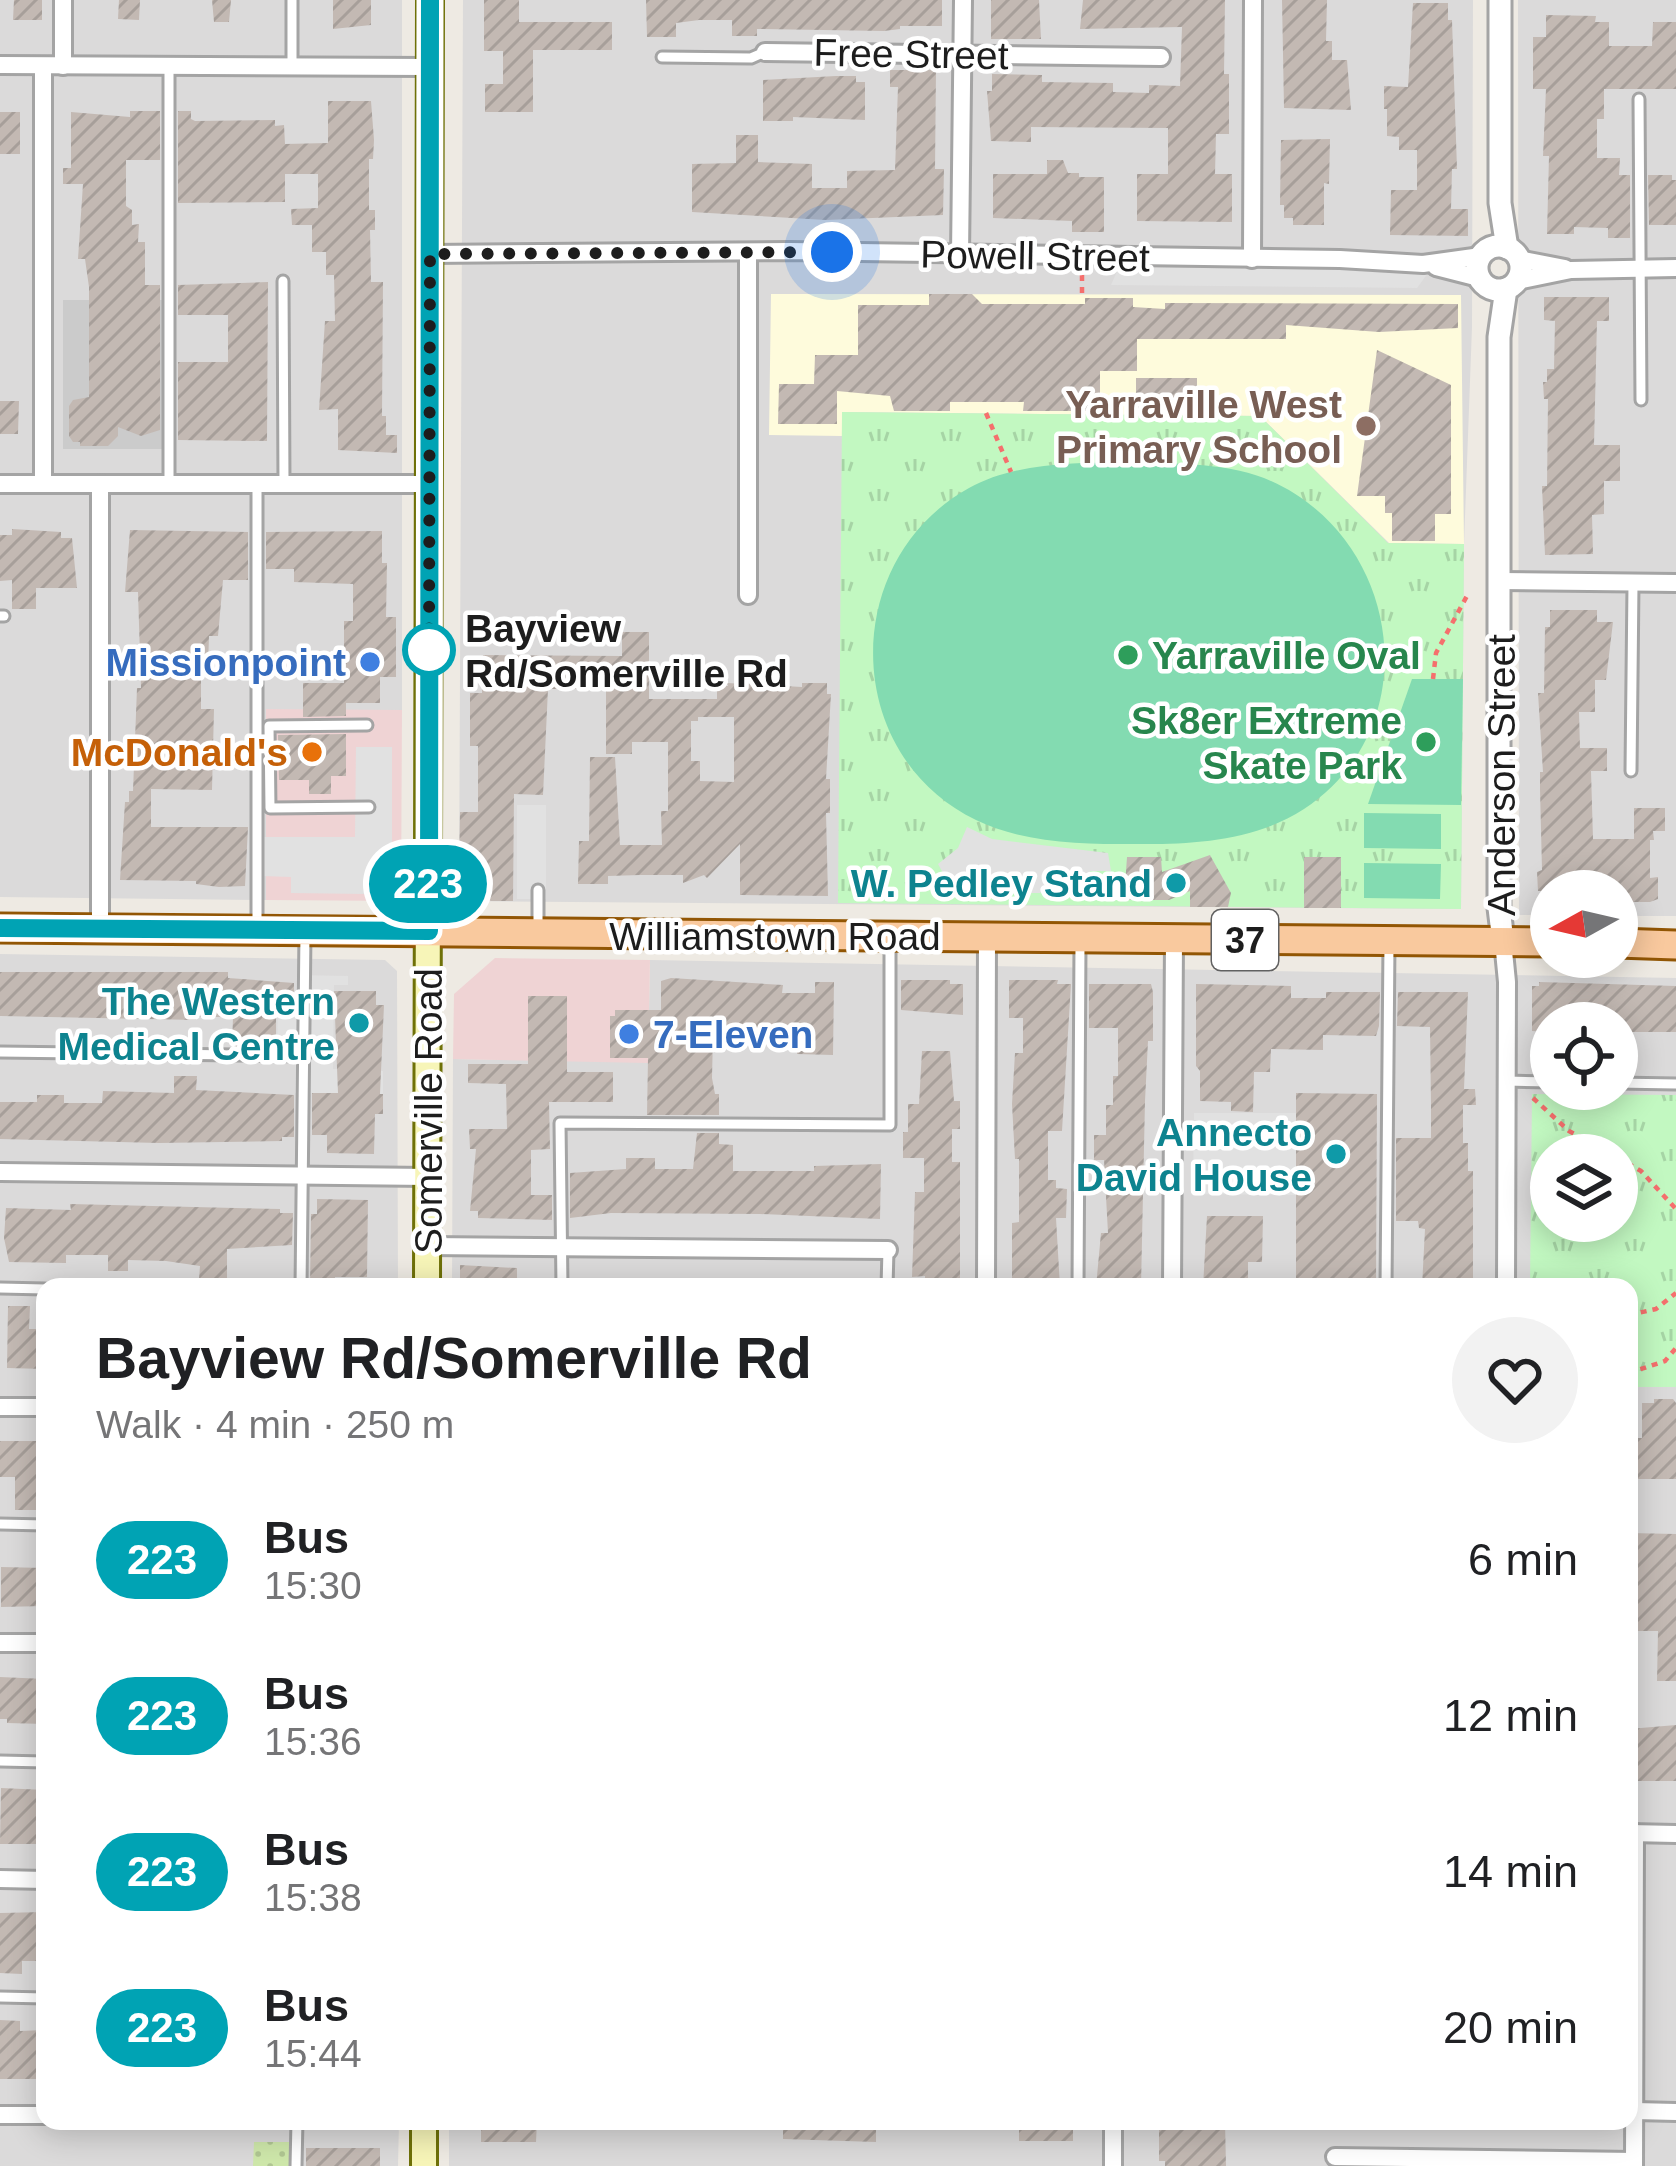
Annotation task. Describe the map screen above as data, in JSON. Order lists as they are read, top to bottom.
{
  "streets": {
    "main road": ["Williamstown Road", "37", "Somerville Road"],
    "street": ["Free Street", "Powell Street", "Anderson Street"]
  },
  "crossings": [
    ["Powell Street", "Anderson Street"],
    ["Powell Street", "Somerville Road"],
    ["Anderson Street", "Williamstown Road"],
    ["Williamstown Road", "Somerville Road"]
  ],
  "places": [
    "Yarraville West Primary School",
    "Bayview Rd/Somerville Rd",
    "Yarraville Oval",
    "Missionpoint",
    "Sk8er Extreme Skate Park",
    "McDonald's",
    "W. Pedley Stand",
    "The Western Medical Centre",
    "7-Eleven",
    "Annecto David House"
  ],
  "lines": ["bus line 223"],
  "north": "left",
  "page": {
    "on_map": "223",
    "heading": ["Bayview Rd/Somerville Rd", "Walk · 4 min · 250 m"],
    "list": [
      {
        "mark": "223",
        "name": "Bus",
        "note": "15:30",
        "value": "6 min"
      },
      {
        "mark": "223",
        "name": "Bus",
        "note": "15:36",
        "value": "12 min"
      },
      {
        "mark": "223",
        "name": "Bus",
        "note": "15:38",
        "value": "14 min"
      },
      {
        "mark": "223",
        "name": "Bus",
        "note": "15:44",
        "value": "20 min"
      }
    ]
  }
}
